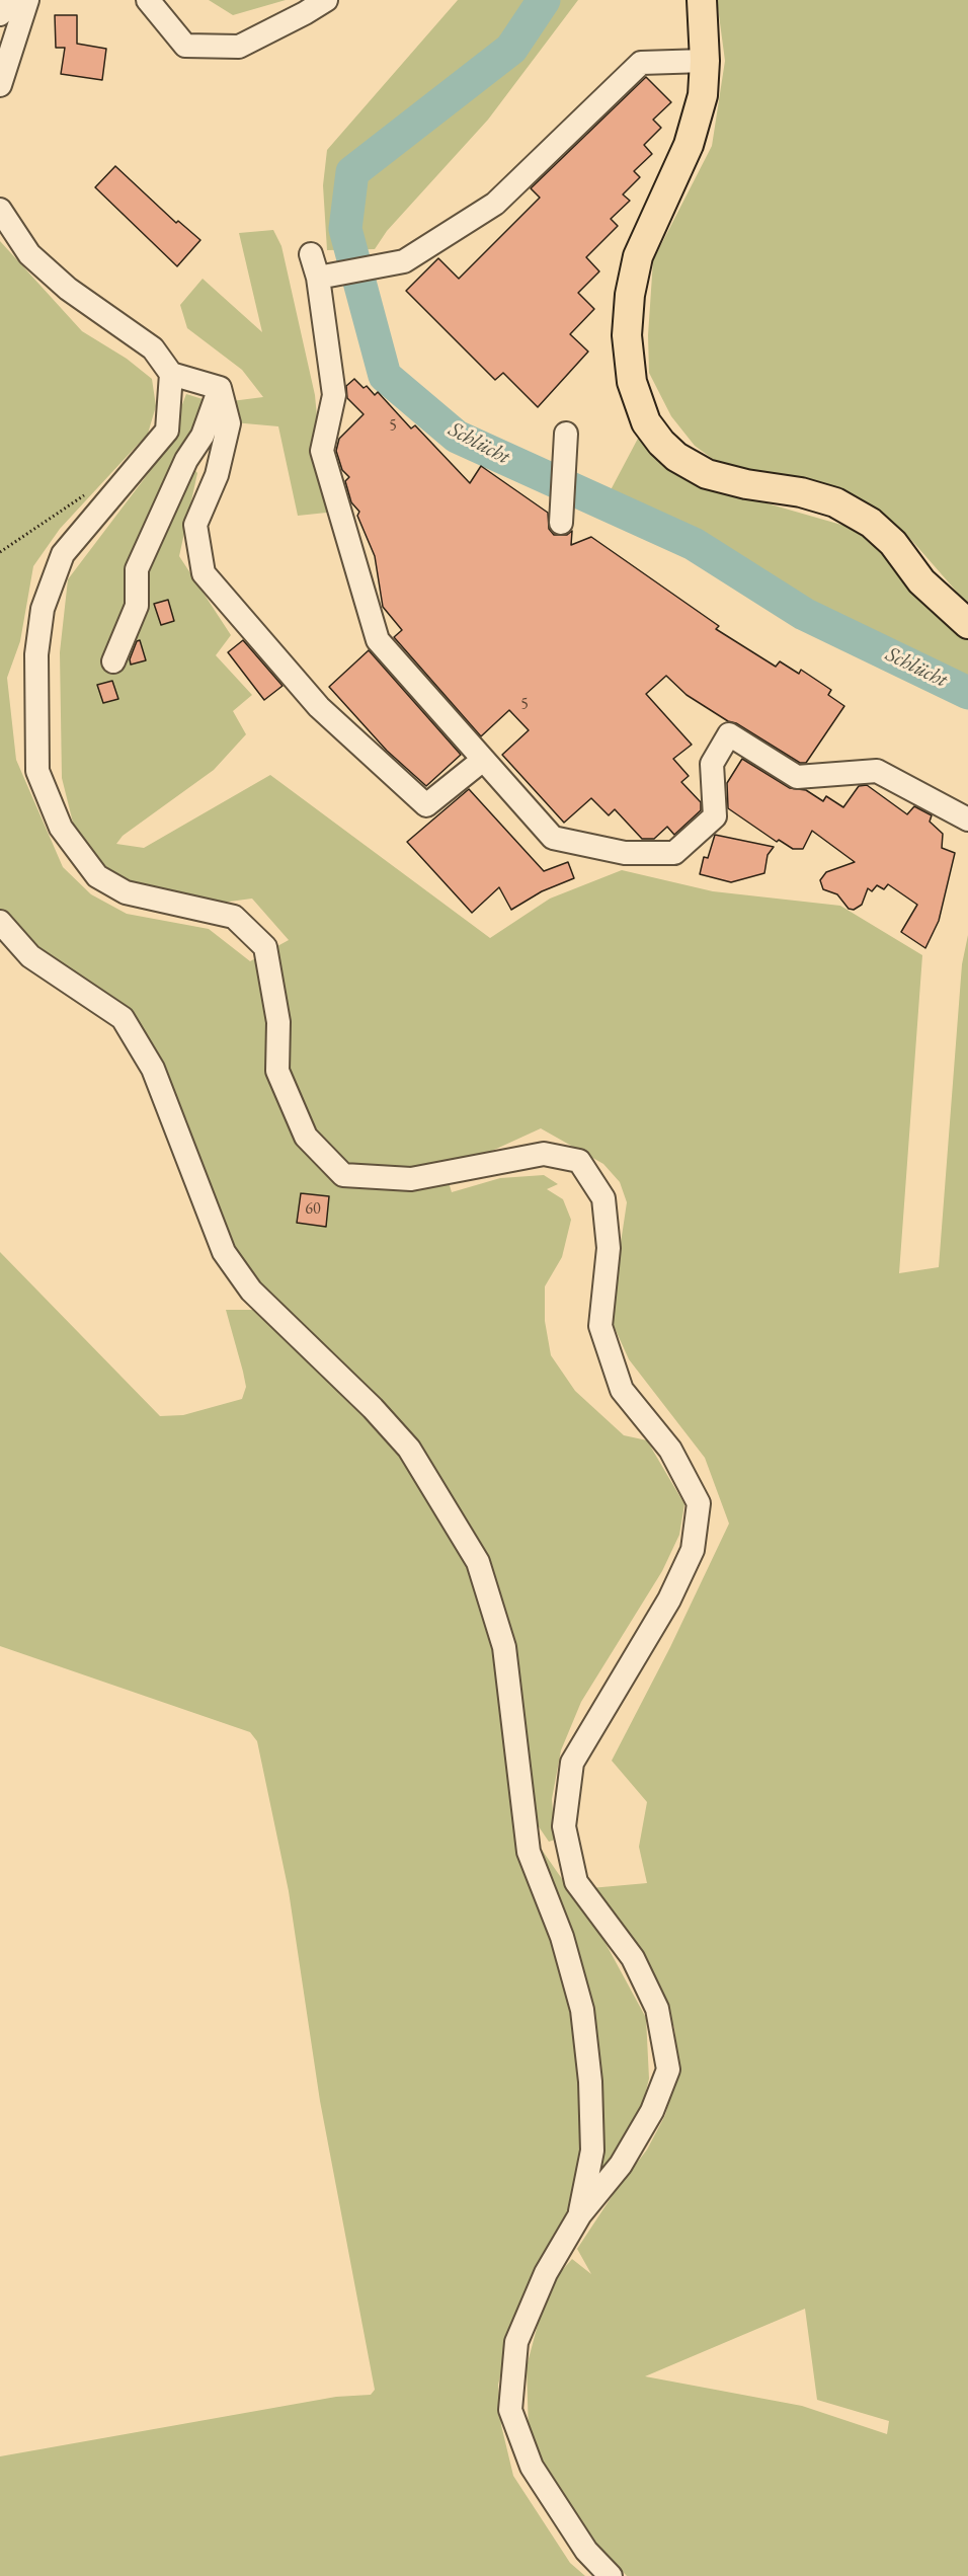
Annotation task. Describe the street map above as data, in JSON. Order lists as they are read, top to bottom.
{
  "water": ["Schlücht"],
  "house_numbers": ["5", "5", "60"]
}
